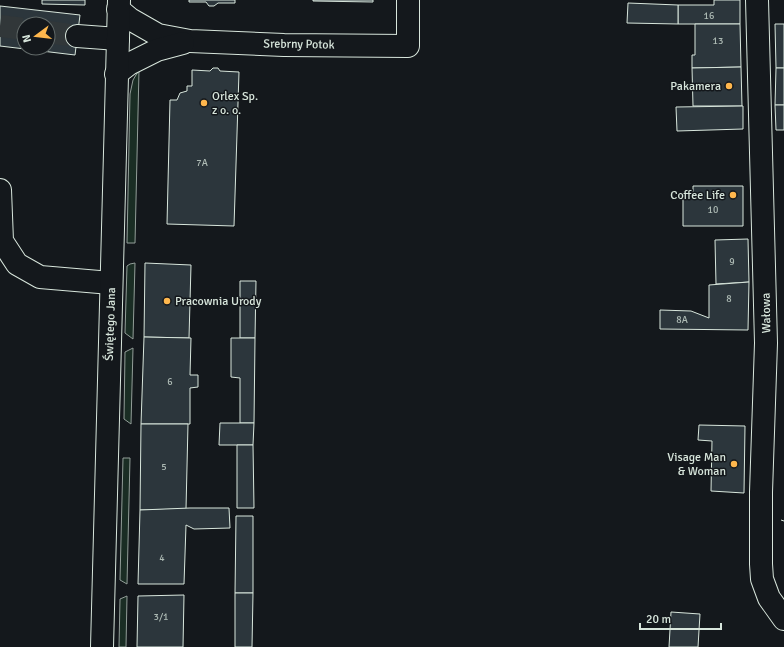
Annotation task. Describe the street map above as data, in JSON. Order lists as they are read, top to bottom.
{
  "streets": {
    "street": ["Srebrny Potok", "Wałowa", "Świętego Jana"]
  },
  "crossings": [
    ["Srebrny Potok", "Świętego Jana"]
  ],
  "places": [
    "Pakamera",
    "Orlex Sp. z o. o.",
    "Coffee Life",
    "Pracownia Urody",
    "Visage Man & Woman"
  ],
  "house_numbers": [
    "16",
    "13",
    "7A",
    "10",
    "9",
    "8",
    "8A",
    "6",
    "5",
    "4",
    "3/1"
  ],
  "scale_bar": "20 m",
  "north": "left"
}
